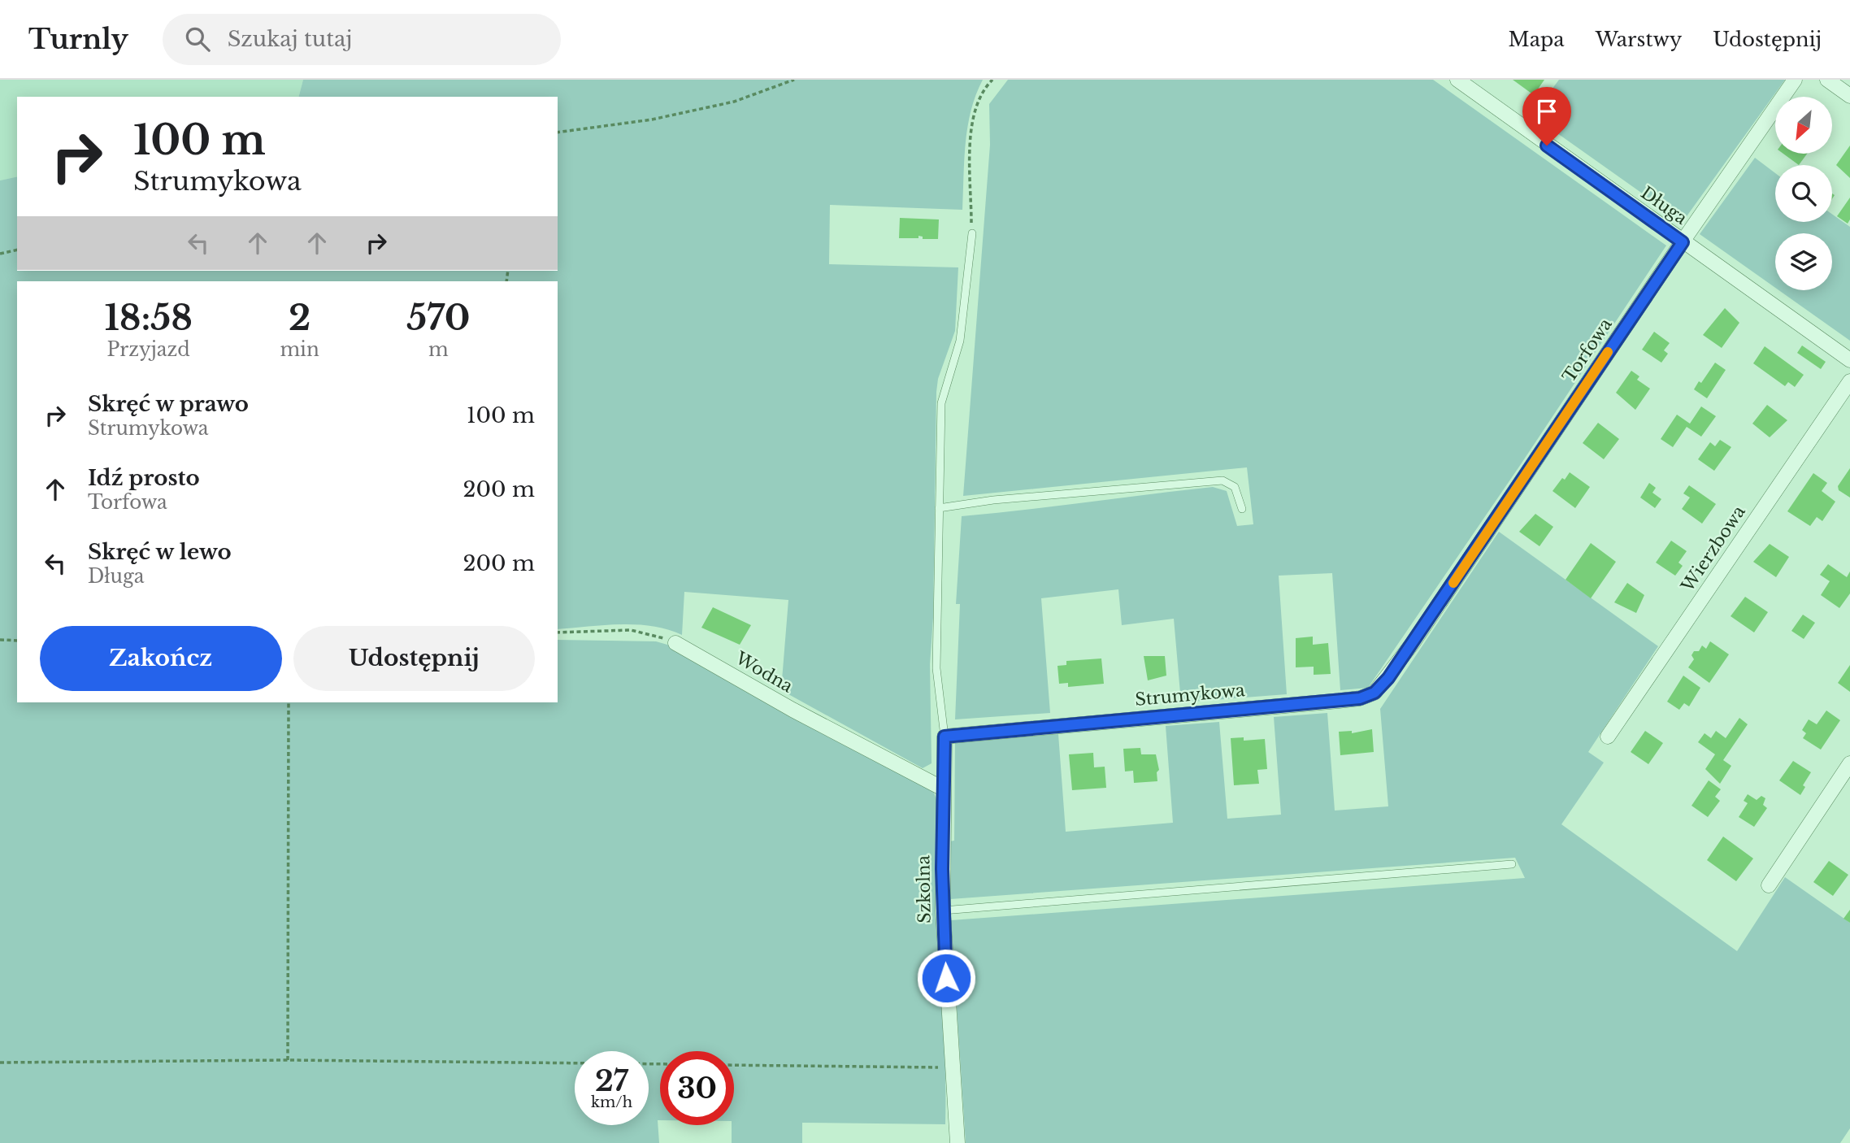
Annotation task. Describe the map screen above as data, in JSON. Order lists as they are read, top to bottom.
{
  "streets": {
    "street": [
      "Długa",
      "Torfowa",
      "Wierzbowa",
      "Wodna",
      "Strumykowa",
      "Szkolna"
    ]
  },
  "crossings": [
    ["Długa", "Torfowa"],
    ["Torfowa", "Strumykowa"],
    ["Wodna", "Szkolna"],
    ["Strumykowa", "Szkolna"]
  ],
  "north": "bottom left",
  "page": {
    "header": "Turnly",
    "search": "Szukaj tutaj",
    "nav": ["Mapa", "Warstwy", "Udostępnij"],
    "turn": ["100 m", "Strumykowa"],
    "eta": [
      "18:58",
      "Przyjazd",
      "2",
      "min",
      "570",
      "m"
    ],
    "list": [
      {
        "name": "Skręć w prawo",
        "note": "Strumykowa",
        "value": "100 m"
      },
      {
        "name": "Idź prosto",
        "note": "Torfowa",
        "value": "200 m"
      },
      {
        "name": "Skręć w lewo",
        "note": "Długa",
        "value": "200 m"
      }
    ],
    "buttons": ["Zakończ", "Udostępnij"],
    "speed": "27 km/h",
    "limit": "30"
  }
}
